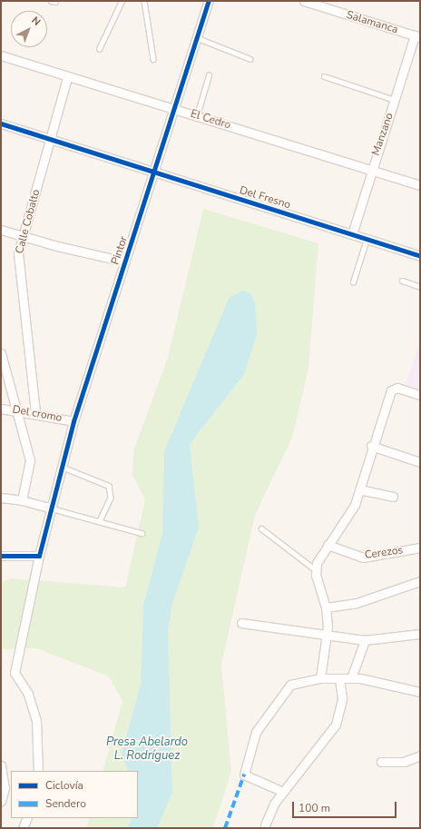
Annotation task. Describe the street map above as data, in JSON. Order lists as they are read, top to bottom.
{
  "streets": {
    "street": [
      "Salamanca",
      "El Cedro",
      "Manzano",
      "Del Fresno",
      "Calle Cobalto",
      "Pintor",
      "Del cromo",
      "Cerezos"
    ]
  },
  "crossings": [
    ["Salamanca", "Manzano"],
    ["El Cedro", "Manzano"],
    ["El Cedro", "Calle Cobalto"],
    ["El Cedro", "Pintor"],
    ["Manzano", "Del Fresno"],
    ["Del Fresno", "Calle Cobalto"],
    ["Del Fresno", "Pintor"],
    ["Calle Cobalto", "Del cromo"],
    ["Pintor", "Del cromo"]
  ],
  "water": ["Presa Abelardo L. Rodríguez"],
  "legend": ["Ciclovía", "Sendero"],
  "scale_bar": "100 m",
  "north": "top right"
}
